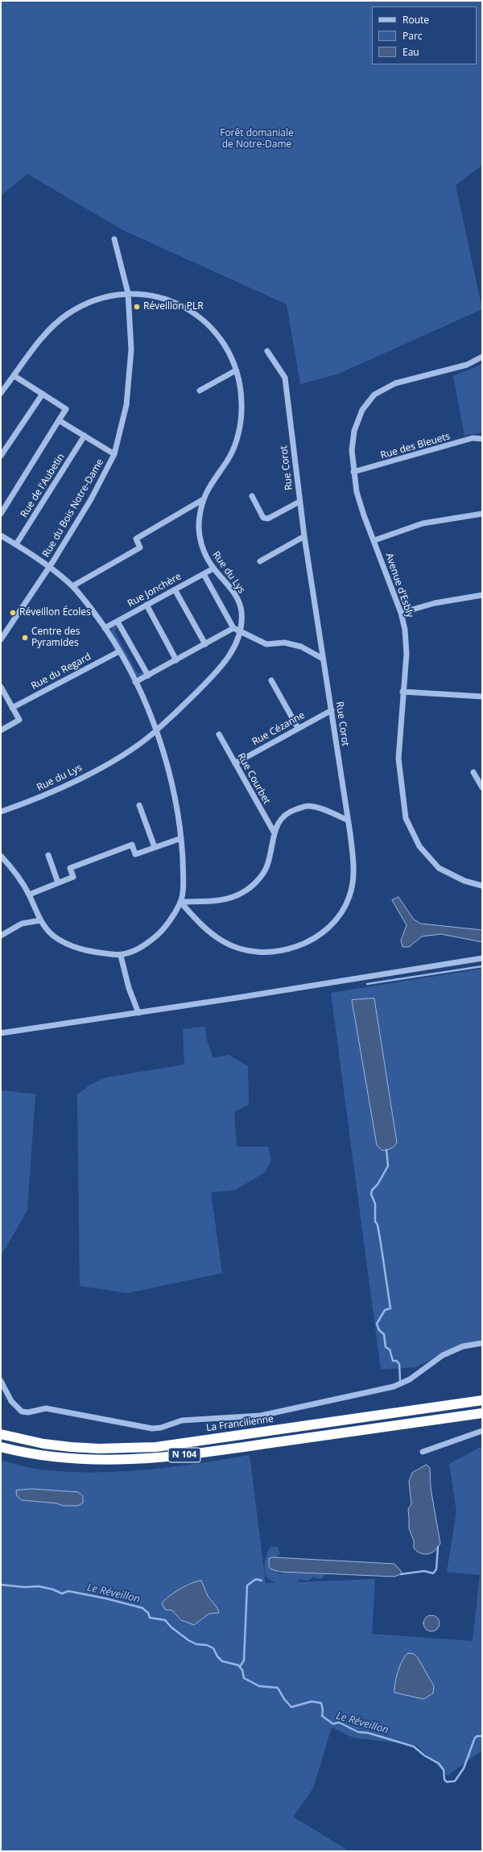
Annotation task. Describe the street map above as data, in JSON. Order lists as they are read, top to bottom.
{
  "streets": {
    "highway": ["La Francilienne", "N 104"],
    "street": [
      "Rue des Bleuets",
      "Rue Corot",
      "Rue de l'Aubetin",
      "Rue du Bois Notre-Dame",
      "Rue du Lys",
      "Avenue d'Esbly",
      "Rue Jonchère",
      "Rue du Regard",
      "Rue Cézanne",
      "Rue Courbet"
    ]
  },
  "crossings": [
    ["Rue des Bleuets", "Avenue d'Esbly"],
    ["Rue Corot", "Rue Cézanne"],
    ["Rue du Bois Notre-Dame", "Rue du Lys"],
    ["Rue du Lys", "Rue Jonchère"],
    ["Rue Cézanne", "Rue Courbet"]
  ],
  "water": ["Le Réveillon"],
  "parks": ["Forêt domaniale de Notre-Dame"],
  "places": ["Réveillon PLR", "Réveillon Écoles", "Centre des Pyramides"],
  "legend": ["Route", "Parc", "Eau"]
}
